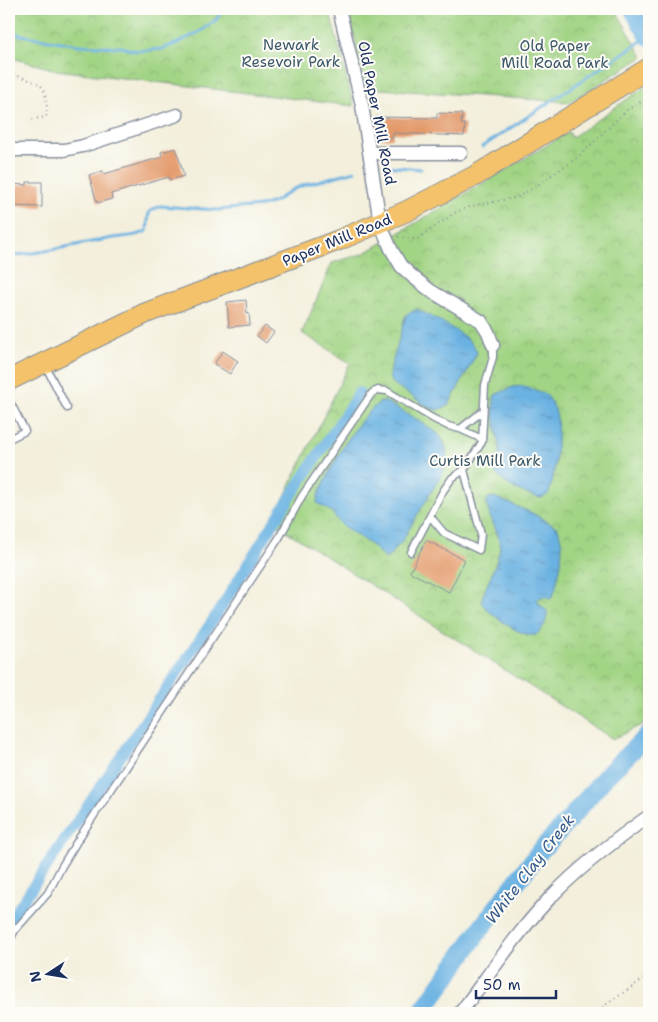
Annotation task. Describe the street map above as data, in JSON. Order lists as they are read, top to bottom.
{
  "streets": {
    "main road": ["Paper Mill Road"],
    "street": ["Old Paper Mill Road"]
  },
  "crossings": [
    ["Old Paper Mill Road", "Paper Mill Road"]
  ],
  "water": ["White Clay Creek"],
  "parks": ["Newark Resevoir Park", "Old Paper Mill Road Park", "Curtis Mill Park"],
  "scale_bar": "50 m",
  "north": "left"
}
